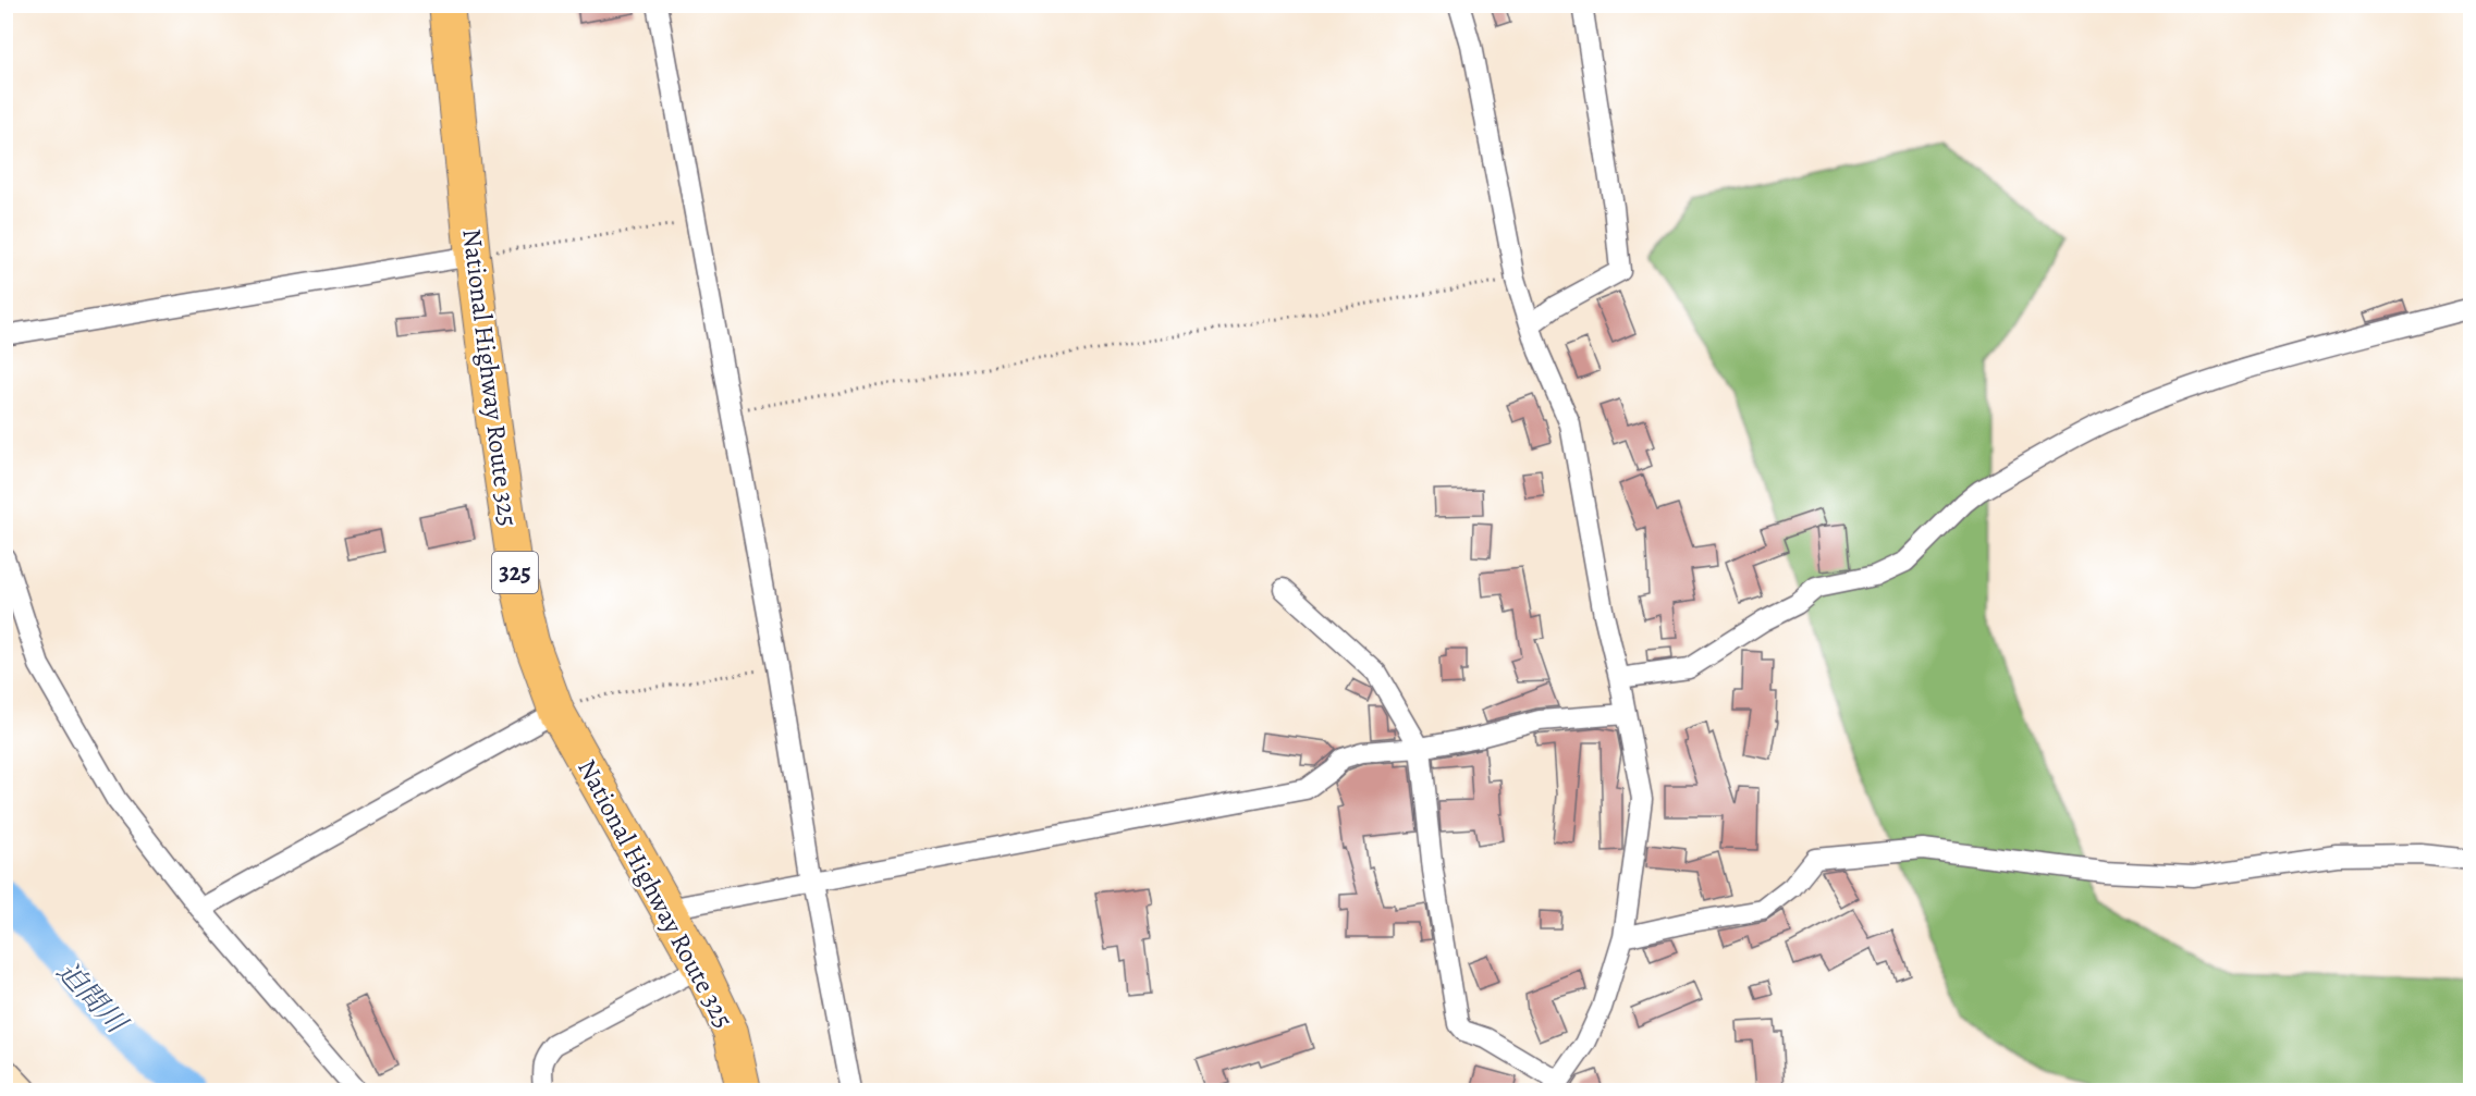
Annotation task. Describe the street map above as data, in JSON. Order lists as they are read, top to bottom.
{
  "streets": {
    "highway": ["National Highway Route 325", "325"]
  },
  "water": ["迫間川"]
}
